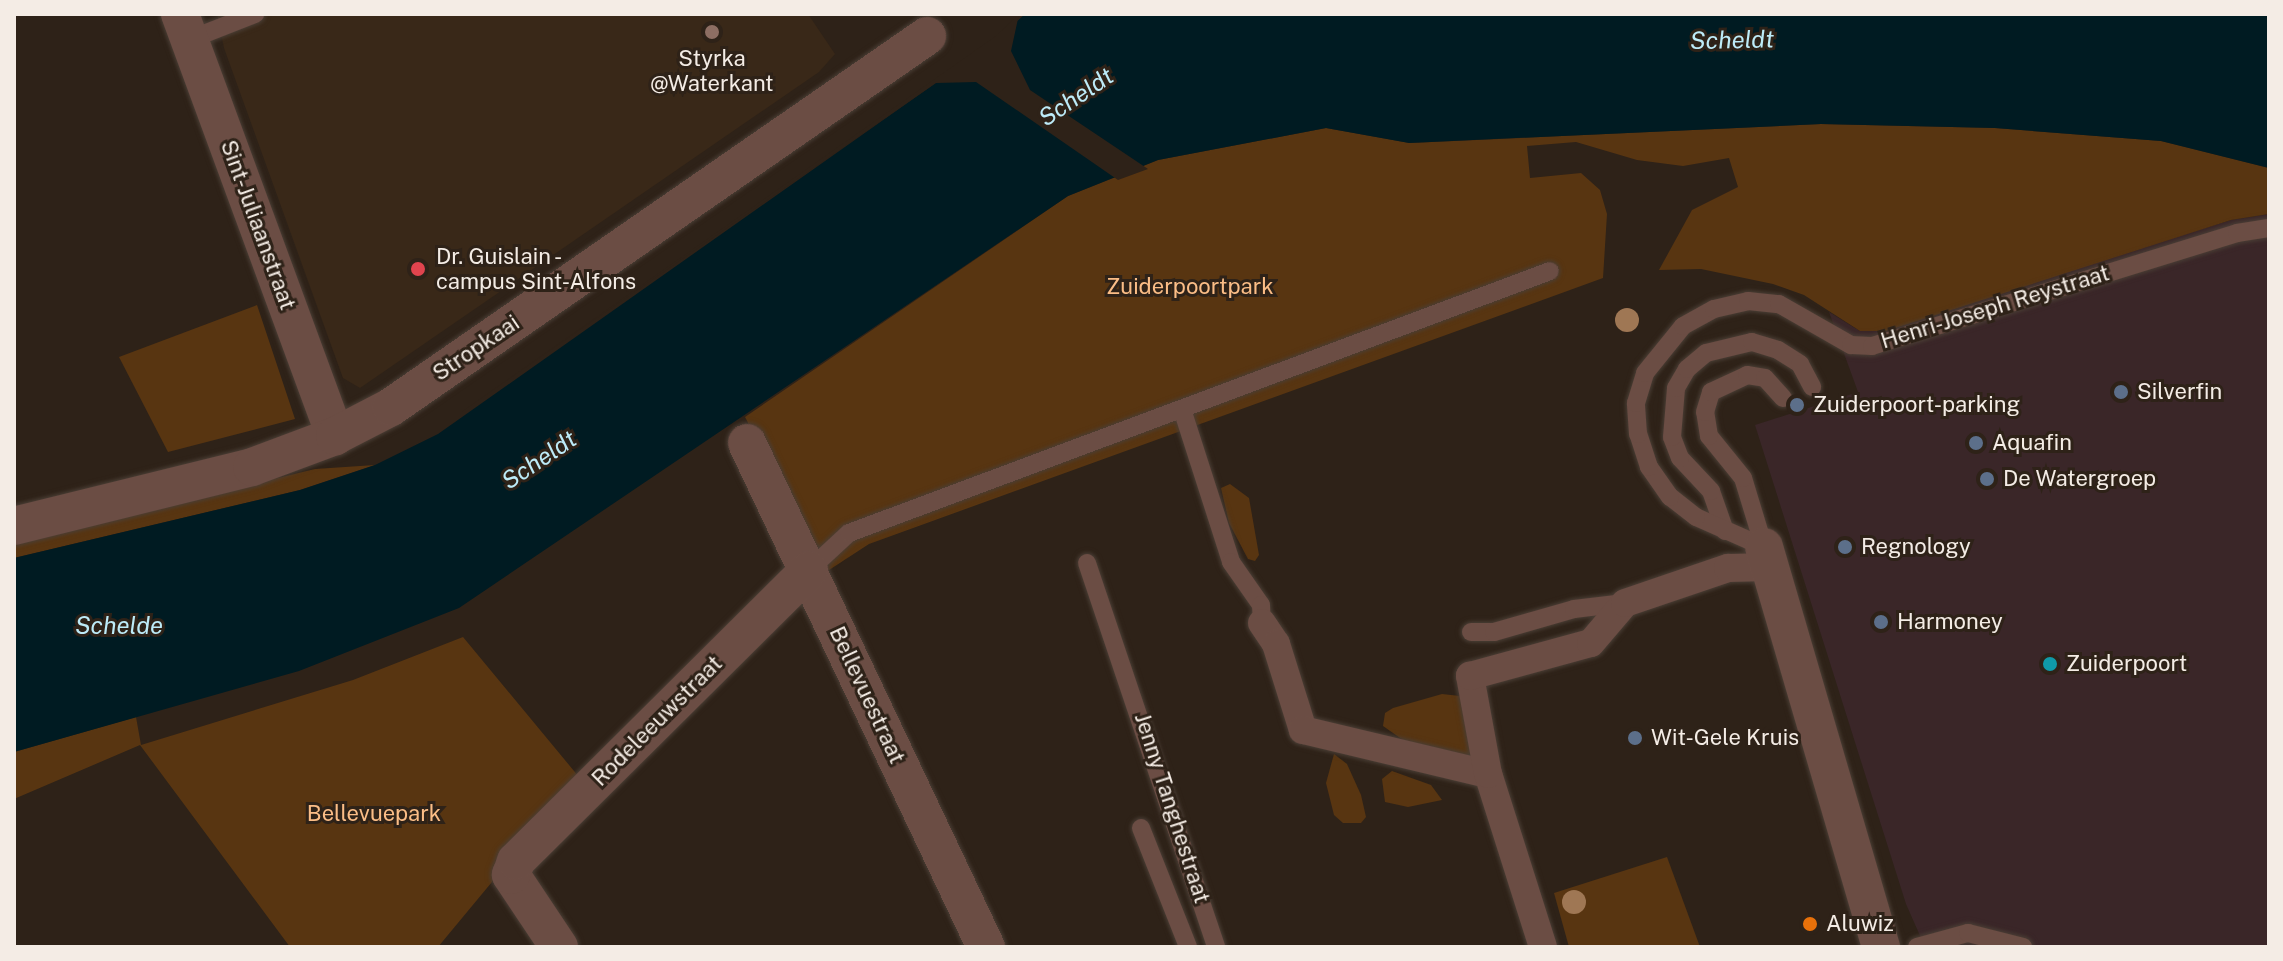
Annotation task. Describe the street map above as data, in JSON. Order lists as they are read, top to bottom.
{
  "streets": {
    "street": [
      "Sint-Juliaanstraat",
      "Stropkaai",
      "Bellevuestraat",
      "Rodeleeuwstraat"
    ],
    "lane": ["Henri-Joseph Reystraat", "Jenny Tanghestraat"]
  },
  "crossings": [
    ["Sint-Juliaanstraat", "Stropkaai"],
    ["Bellevuestraat", "Rodeleeuwstraat"]
  ],
  "water": ["Scheldt", "Schelde"],
  "parks": ["Zuiderpoortpark", "Bellevuepark"],
  "places": [
    "Styrka @Waterkant",
    "Dr. Guislain - campus Sint-Alfons",
    "Silverfin",
    "Zuiderpoort-parking",
    "Aquafin",
    "De Watergroep",
    "Regnology",
    "Harmoney",
    "Zuiderpoort",
    "Wit-Gele Kruis",
    "Aluwiz"
  ]
}
